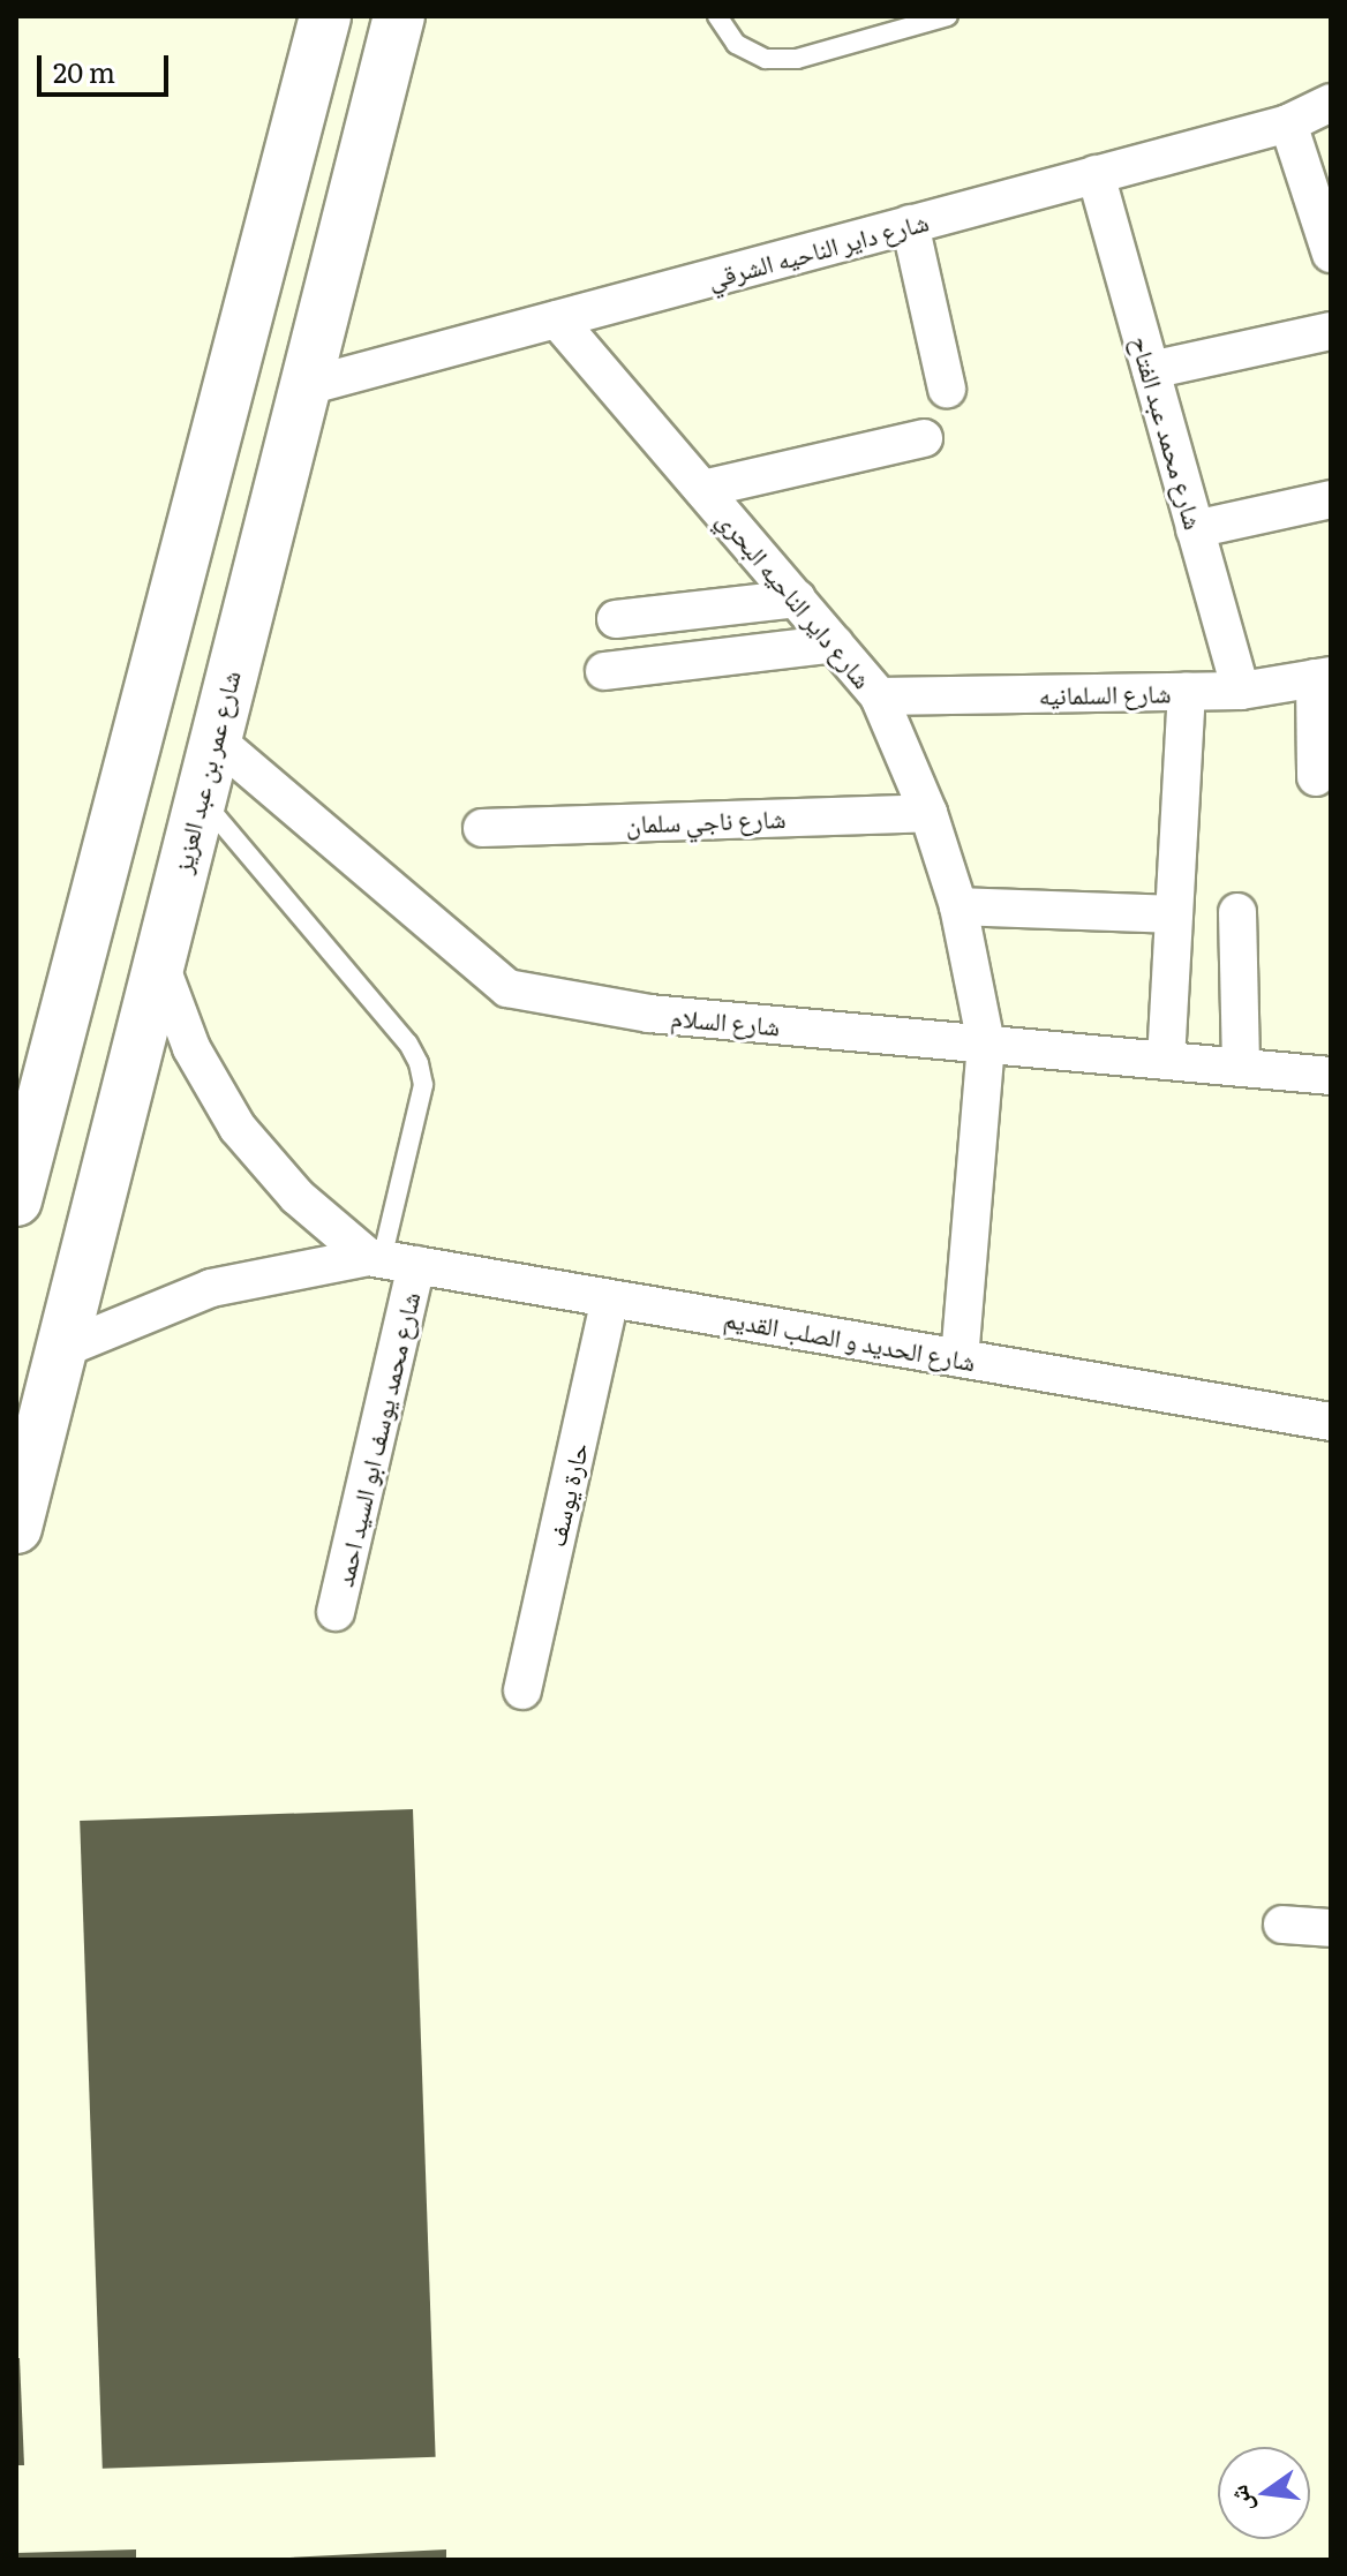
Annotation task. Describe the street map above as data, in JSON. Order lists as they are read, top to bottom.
{
  "streets": {
    "main road": ["شارع عمر بن عبد العزيز"],
    "street": [
      "شارع داير الناحيه الشرقي",
      "شارع محمد عبد الفتاح",
      "شارع داير الناحيه البحري",
      "شارع السلمانيه",
      "شارع ناجي سلمان",
      "شارع السلام",
      "شارع الحديد و الصلب القديم",
      "شارع محمد يوسف ابو السيد احمد",
      "حارة يوسف"
    ]
  },
  "crossings": [
    ["شارع داير الناحيه الشرقي", "شارع محمد عبد الفتاح"],
    ["شارع داير الناحيه الشرقي", "شارع داير الناحيه البحري"],
    ["شارع داير الناحيه الشرقي", "شارع عمر بن عبد العزيز"],
    ["شارع محمد عبد الفتاح", "شارع السلمانيه"],
    ["شارع داير الناحيه البحري", "شارع السلمانيه"],
    ["شارع داير الناحيه البحري", "شارع ناجي سلمان"],
    ["شارع داير الناحيه البحري", "شارع السلام"],
    ["شارع داير الناحيه البحري", "شارع الحديد و الصلب القديم"],
    ["شارع عمر بن عبد العزيز", "شارع السلام"],
    ["شارع عمر بن عبد العزيز", "شارع الحديد و الصلب القديم"],
    ["شارع الحديد و الصلب القديم", "شارع محمد يوسف ابو السيد احمد"],
    ["شارع الحديد و الصلب القديم", "حارة يوسف"]
  ],
  "scale_bar": "20 m",
  "north": "left"
}
